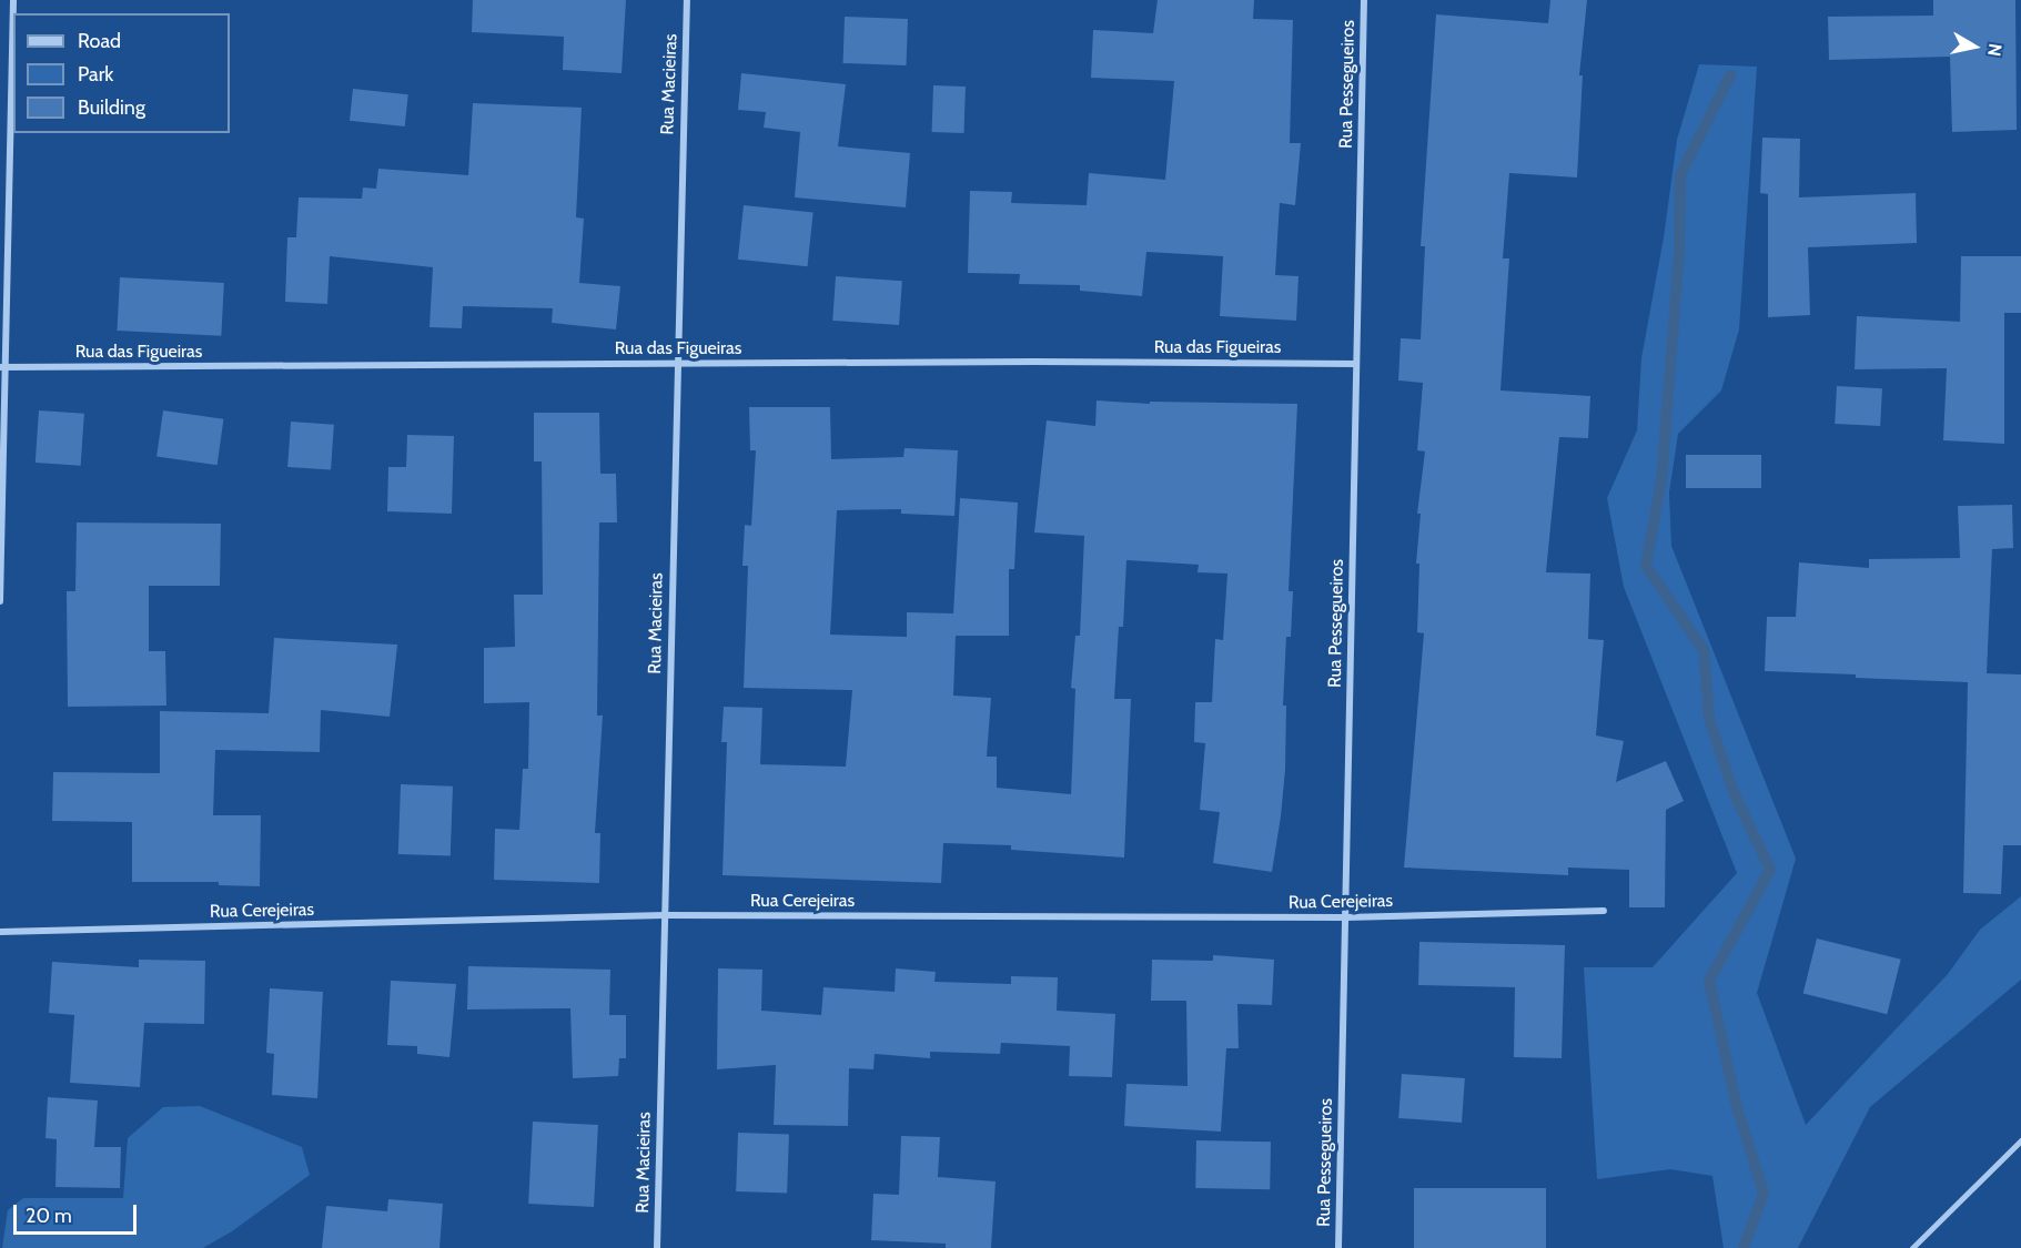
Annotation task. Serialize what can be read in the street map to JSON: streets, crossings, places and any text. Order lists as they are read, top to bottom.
{
  "streets": {
    "street": [
      "Rua Macieiras",
      "Rua Pessegueiros",
      "Rua das Figueiras",
      "Rua Cerejeiras"
    ]
  },
  "crossings": [
    ["Rua Macieiras", "Rua das Figueiras"],
    ["Rua Macieiras", "Rua Cerejeiras"],
    ["Rua Pessegueiros", "Rua das Figueiras"],
    ["Rua Pessegueiros", "Rua Cerejeiras"]
  ],
  "legend": ["Road", "Park", "Building"],
  "scale_bar": "20 m",
  "north": "right"
}
